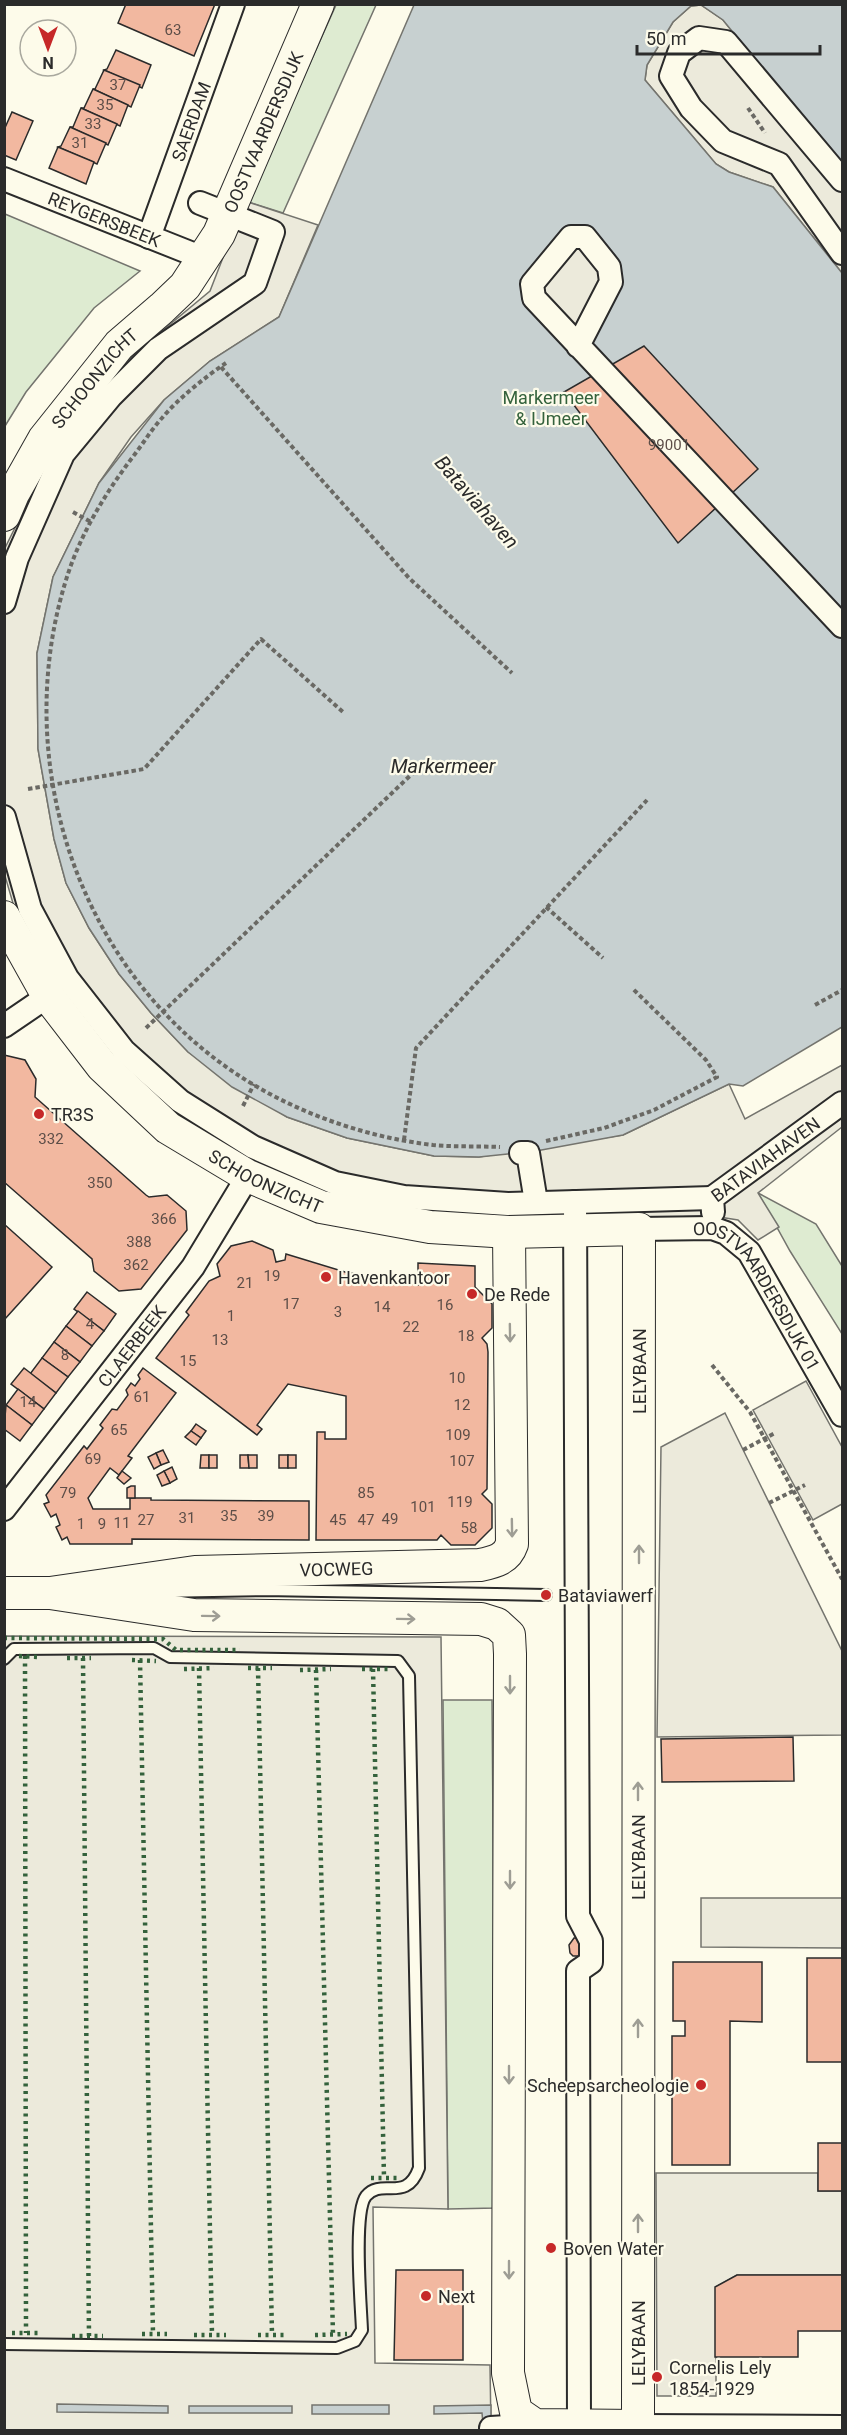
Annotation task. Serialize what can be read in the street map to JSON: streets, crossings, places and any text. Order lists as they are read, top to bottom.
{
  "streets": {
    "street": [
      "SAERDAM",
      "OOSTVAARDERSDIJK",
      "REYGERSBEEK",
      "SCHOONZICHT",
      "BATAVIAHAVEN",
      "OOSTVAARDERSDIJK 01",
      "CLAERBEEK",
      "LELYBAAN",
      "VOCWEG"
    ]
  },
  "crossings": [
    ["SAERDAM", "REYGERSBEEK"],
    ["OOSTVAARDERSDIJK", "REYGERSBEEK"],
    ["OOSTVAARDERSDIJK", "SCHOONZICHT"],
    ["REYGERSBEEK", "SCHOONZICHT"],
    ["SCHOONZICHT", "OOSTVAARDERSDIJK 01"],
    ["SCHOONZICHT", "CLAERBEEK"],
    ["SCHOONZICHT", "LELYBAAN"],
    ["SCHOONZICHT", "VOCWEG"],
    ["BATAVIAHAVEN", "OOSTVAARDERSDIJK 01"],
    ["OOSTVAARDERSDIJK 01", "LELYBAAN"]
  ],
  "water": ["Bataviahaven", "Markermeer"],
  "parks": ["Markermeer & IJmeer"],
  "places": [
    "TR3S",
    "Havenkantoor",
    "De Rede",
    "Bataviawerf",
    "Scheepsarcheologie",
    "Boven Water",
    "Next",
    "Cornelis Lely 1854-1929"
  ],
  "house_numbers": [
    "63",
    "37",
    "35",
    "33",
    "31",
    "99001",
    "332",
    "350",
    "366",
    "388",
    "362",
    "19",
    "21",
    "17",
    "16",
    "14",
    "3",
    "1",
    "4",
    "22",
    "18",
    "13",
    "8",
    "15",
    "10",
    "61",
    "14",
    "12",
    "65",
    "109",
    "69",
    "107",
    "79",
    "85",
    "119",
    "101",
    "35",
    "39",
    "31",
    "49",
    "27",
    "45",
    "47",
    "11",
    "1",
    "9",
    "58"
  ],
  "scale_bar": "50 m",
  "north": "bottom"
}
